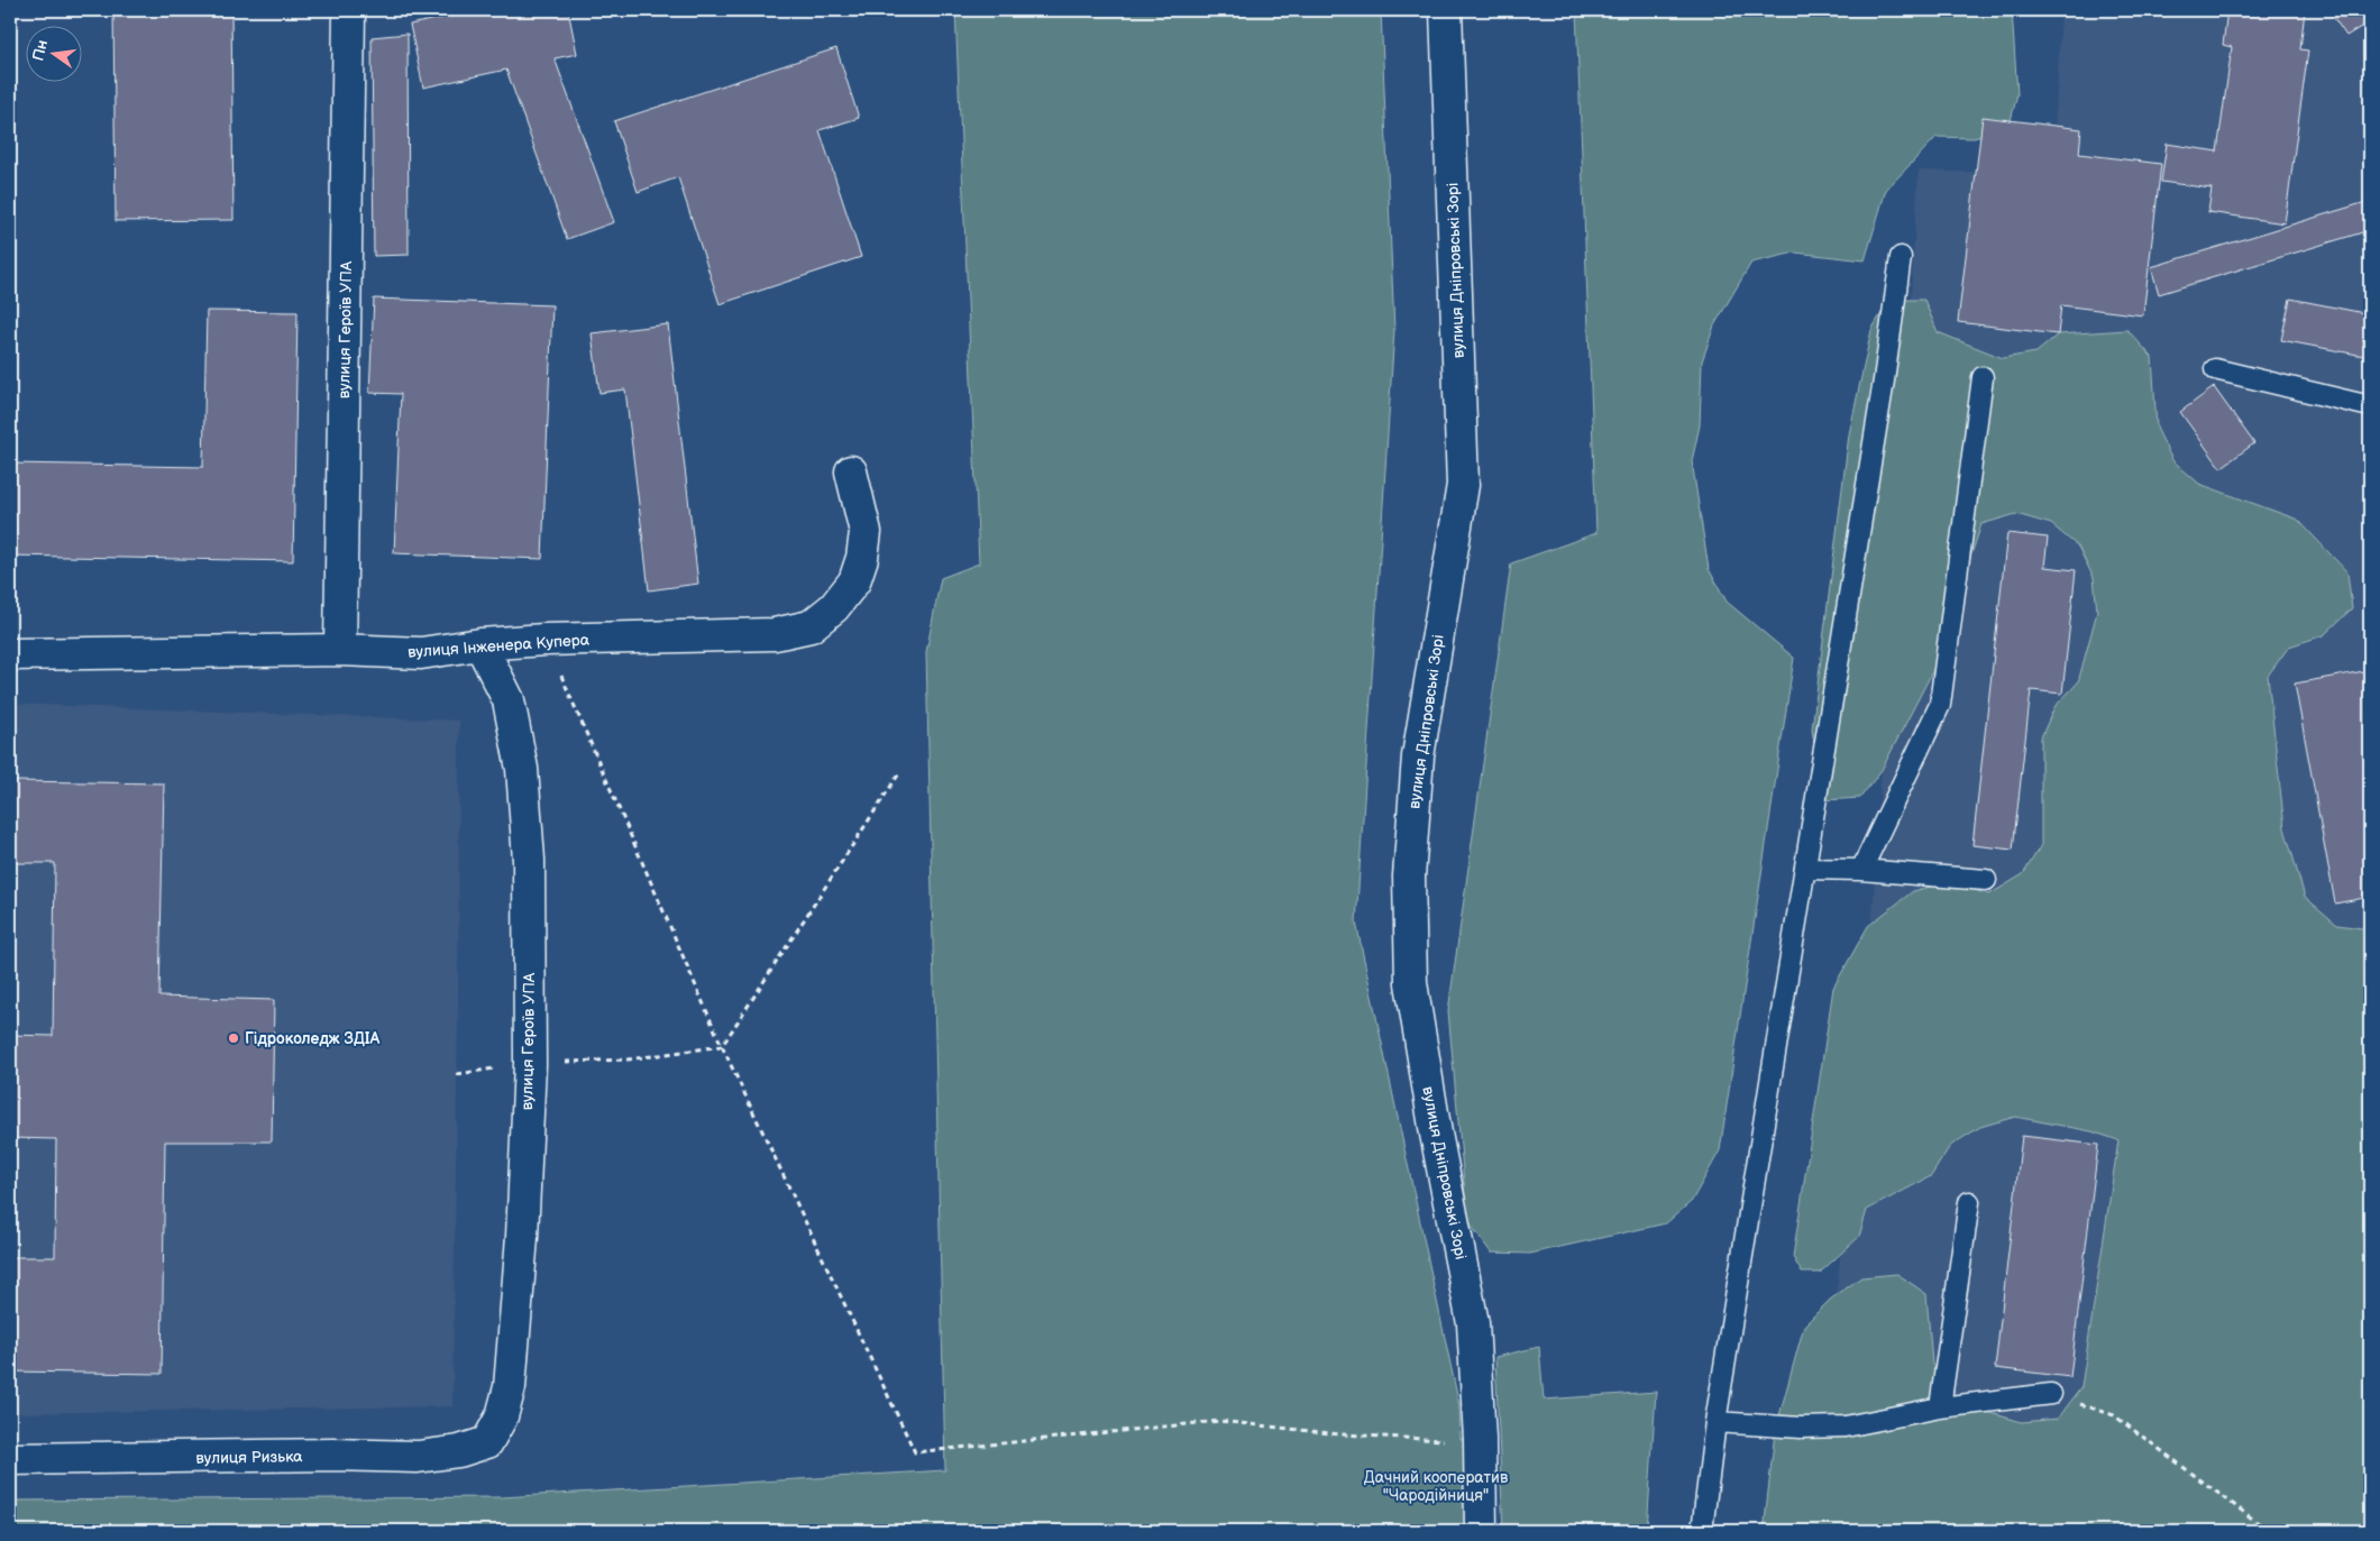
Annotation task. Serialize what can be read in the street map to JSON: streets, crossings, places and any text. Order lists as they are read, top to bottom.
{
  "streets": {
    "street": [
      "вулиця Дніпровські Зорі",
      "вулиця Героїв УПА",
      "вулиця Інженера Купера",
      "вулиця Ризька"
    ]
  },
  "crossings": [
    ["вулиця Героїв УПА", "вулиця Інженера Купера"],
    ["вулиця Героїв УПА", "вулиця Ризька"]
  ],
  "parks": ["Дачний кооператив \"Чародійниця\""],
  "places": ["Гідроколедж ЗДIА"],
  "north": "left"
}
